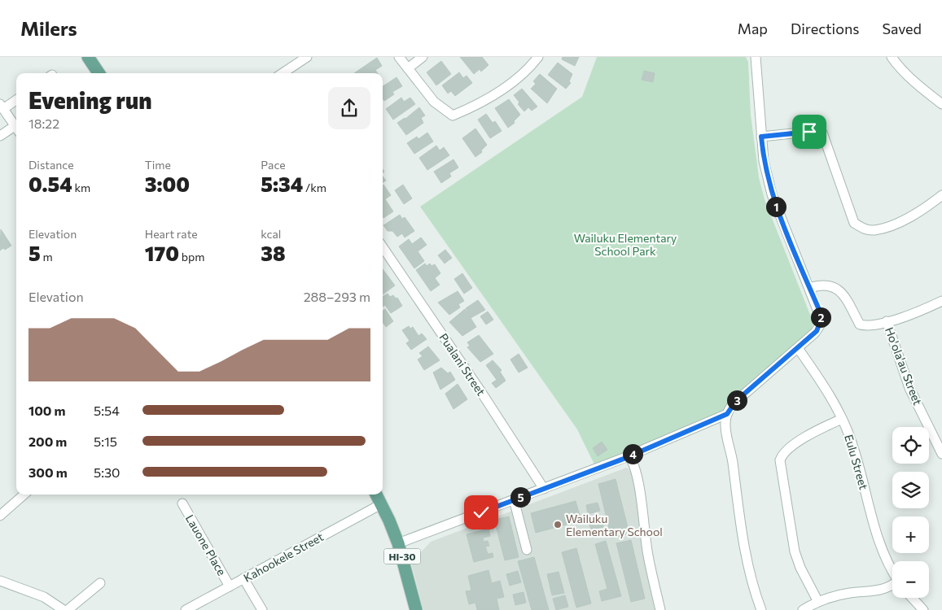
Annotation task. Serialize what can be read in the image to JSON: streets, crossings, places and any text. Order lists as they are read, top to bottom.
{
  "streets": {
    "main road": ["HI-30"],
    "street": [
      "Pualani Street",
      "Ho'ola'au Street",
      "Eulu Street",
      "Lauone Place",
      "Kahookele Street"
    ]
  },
  "crossings": [
    ["Lauone Place", "Kahookele Street"],
    ["HI-30", "Kahookele Street"]
  ],
  "parks": ["Wailuku Elementary School Park"],
  "places": ["Wailuku Elementary School"],
  "page": {
    "header": "Milers",
    "nav": ["Map", "Directions", "Saved"],
    "heading": ["Evening run", "18:22"],
    "stats": [
      ["Distance", "0.54 km"],
      ["Time", "3:00"],
      ["Pace", "5:34 /km"],
      ["Elevation", "5 m"],
      ["Heart rate", "170 bpm"],
      ["kcal", "38"]
    ],
    "pins": [
      "1",
      "2",
      "3",
      "4",
      "5"
    ],
    "chart": ["Elevation", "288–293 m"],
    "list": [
      {
        "name": "100 m",
        "note": "5:54"
      },
      {
        "name": "200 m",
        "note": "5:15"
      },
      {
        "name": "300 m",
        "note": "5:30"
      }
    ],
    "map_buttons": ["+", "−"]
  }
}
